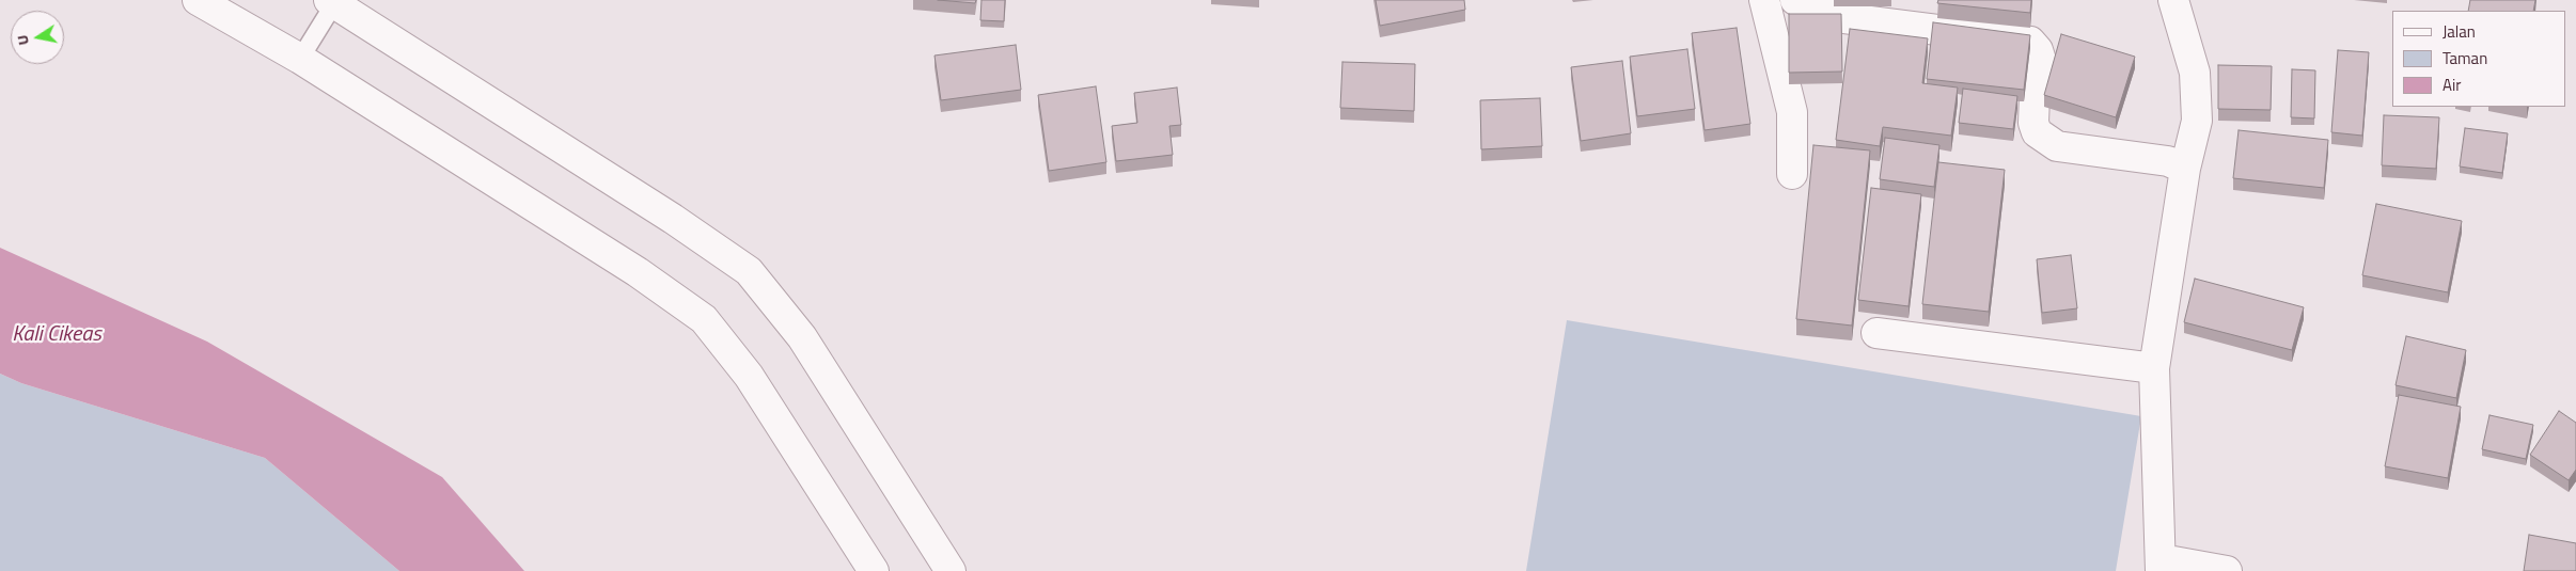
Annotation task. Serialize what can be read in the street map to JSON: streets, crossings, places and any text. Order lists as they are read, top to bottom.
{
  "water": ["Kali Cikeas"],
  "legend": ["Jalan", "Taman", "Air"],
  "north": "left"
}
